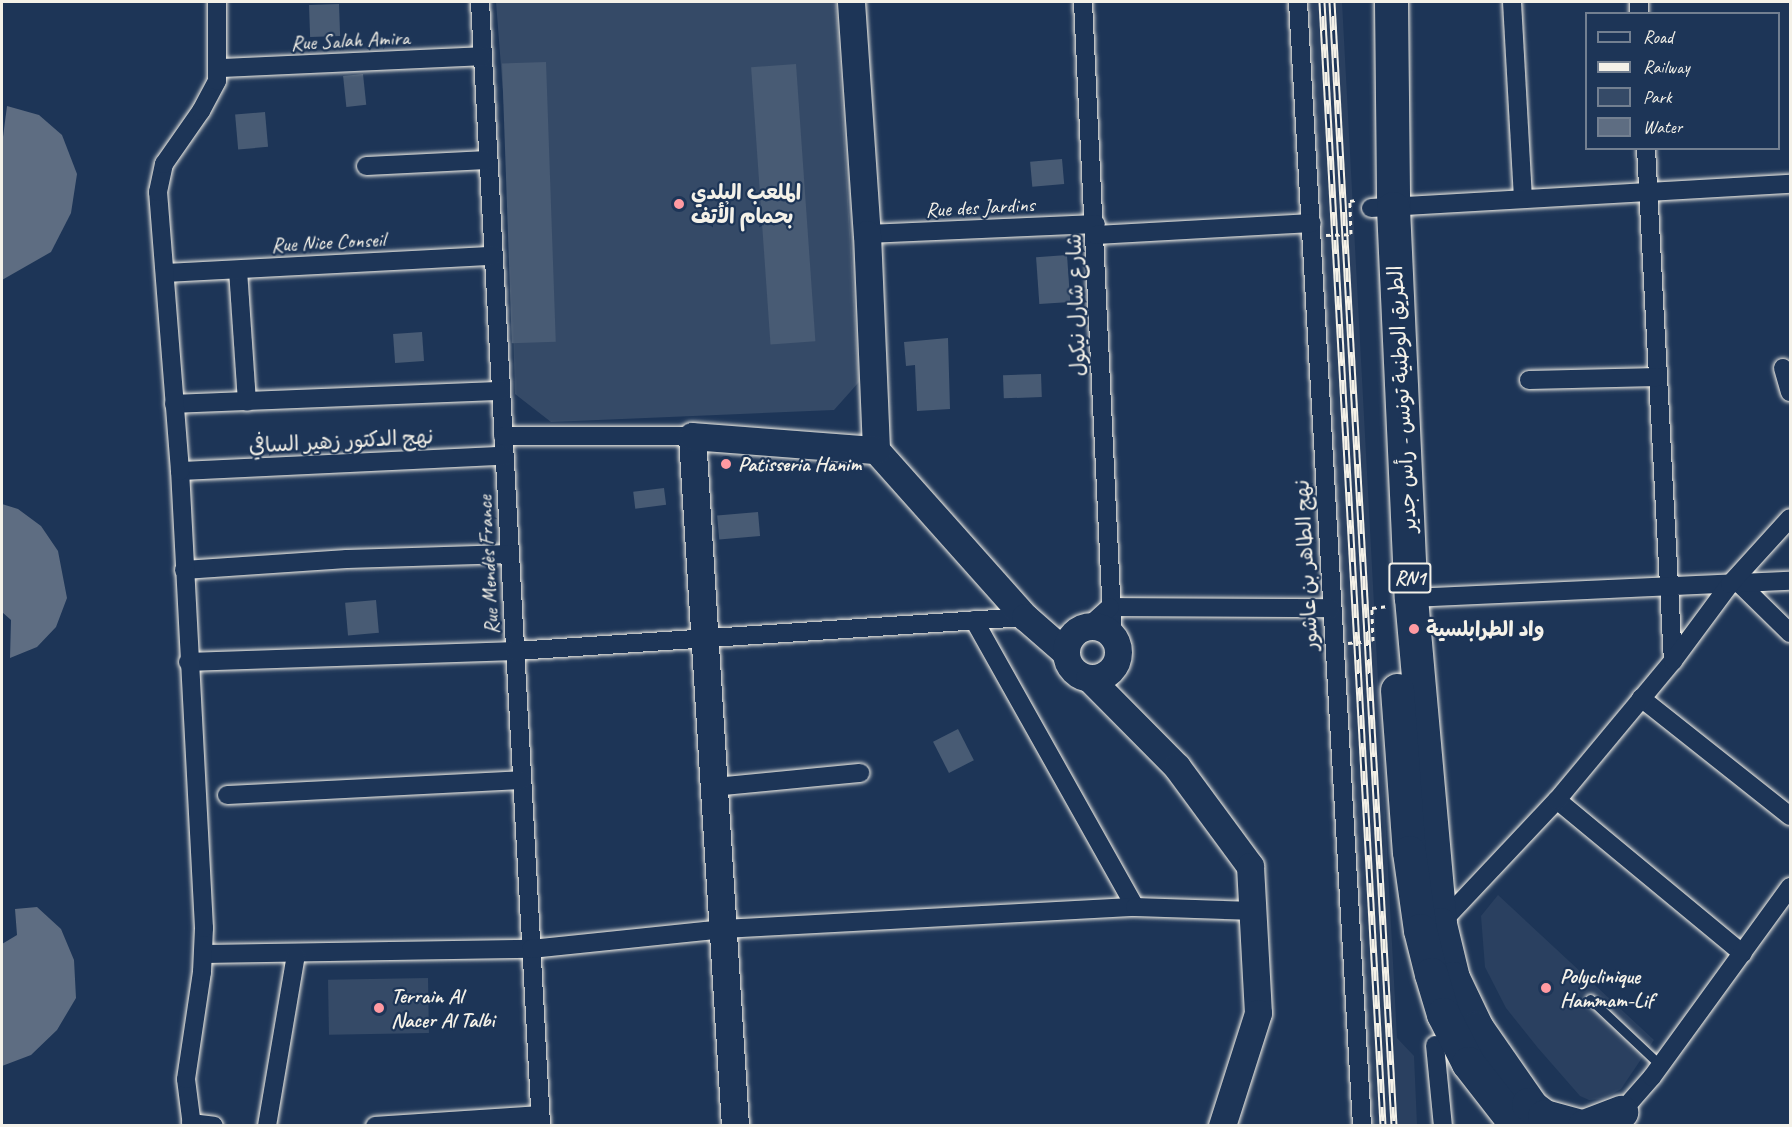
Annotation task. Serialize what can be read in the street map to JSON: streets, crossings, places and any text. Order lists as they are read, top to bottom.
{
  "streets": {
    "highway": ["الطريق الوطنية تونس - رأس جدير", "RN1"],
    "street": [
      "Rue Salah Amira",
      "Rue des Jardins",
      "Rue Nice Conseil",
      "شارع شارل نيكول",
      "نهج الدكتور زهير السافي",
      "Rue Mendès France",
      "نهج الطاهر بن عاشور"
    ]
  },
  "crossings": [
    ["Rue Salah Amira", "Rue Mendès France"],
    ["Rue des Jardins", "شارع شارل نيكول"],
    ["Rue des Jardins", "نهج الطاهر بن عاشور"],
    ["Rue Nice Conseil", "Rue Mendès France"],
    ["نهج الدكتور زهير السافي", "Rue Mendès France"]
  ],
  "places": [
    "الملعب البلدي بحمام الأتف",
    "Patisseria Hanim",
    "واد الطرابلسية",
    "Polyclinique Hammam-Lif",
    "Terrain Al Nacer Al Talbi"
  ],
  "legend": [
    "Road",
    "Railway",
    "Park",
    "Water"
  ]
}
